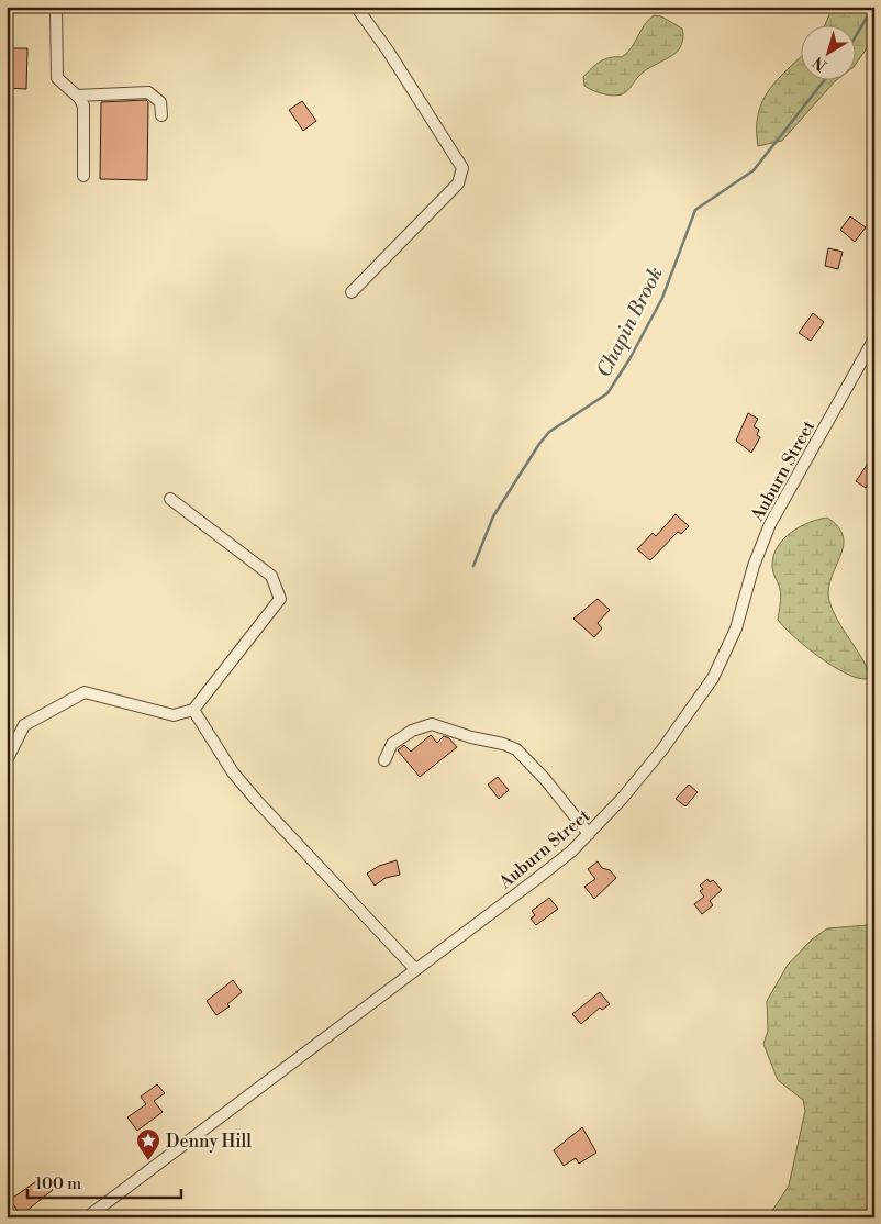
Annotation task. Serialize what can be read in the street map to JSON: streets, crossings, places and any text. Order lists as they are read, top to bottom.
{
  "streets": {
    "street": ["Auburn Street"]
  },
  "water": ["Chapin Brook"],
  "places": {
    "place": ["Denny Hill"]
  },
  "scale_bar": "100 m",
  "north": "bottom left"
}
